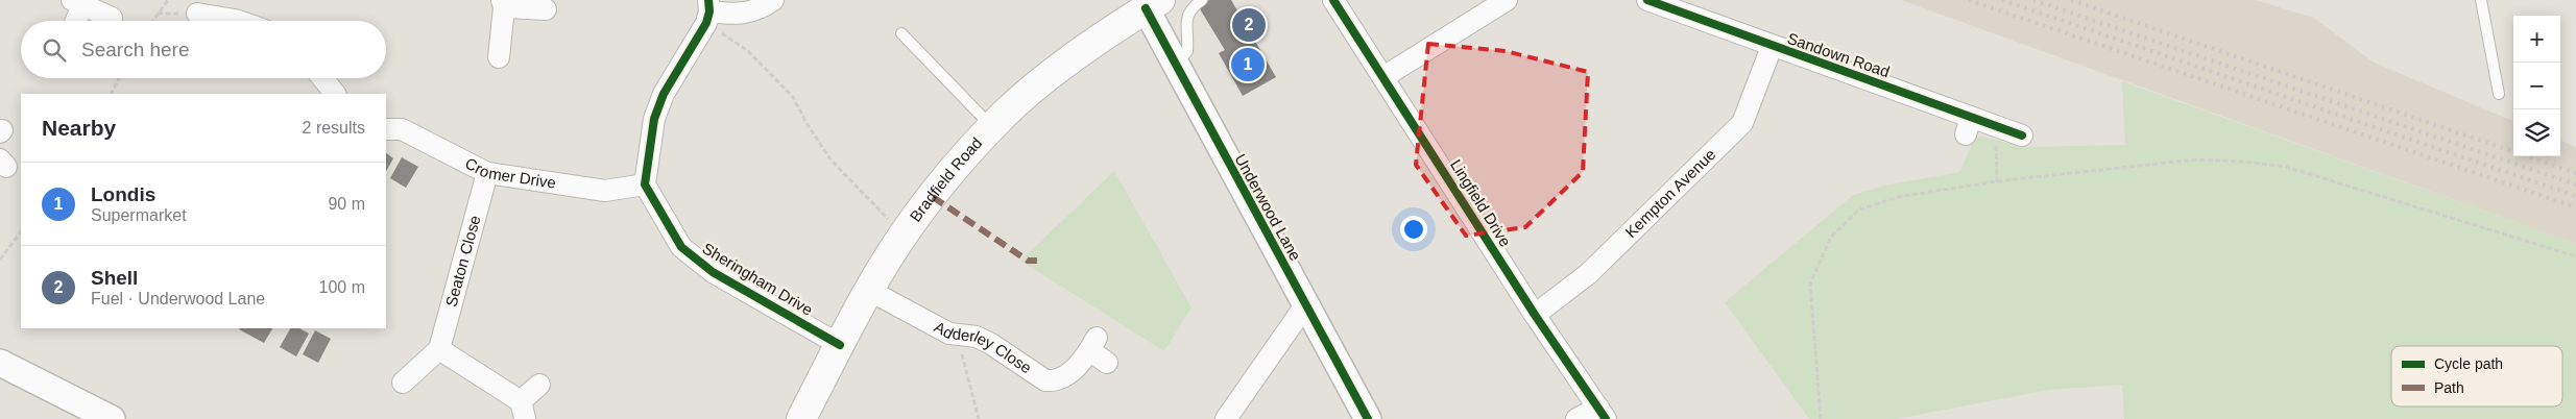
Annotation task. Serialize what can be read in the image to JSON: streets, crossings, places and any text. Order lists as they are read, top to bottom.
{
  "streets": {
    "main road": ["Bradfield Road"],
    "street": [
      "Sandown Road",
      "Cromer Drive",
      "Kempton Avenue",
      "Lingfield Drive",
      "Underwood Lane",
      "Seaton Close",
      "Sheringham Drive",
      "Adderley Close"
    ]
  },
  "crossings": [
    ["Sandown Road", "Kempton Avenue"],
    ["Cromer Drive", "Seaton Close"],
    ["Cromer Drive", "Sheringham Drive"],
    ["Bradfield Road", "Underwood Lane"],
    ["Bradfield Road", "Sheringham Drive"],
    ["Bradfield Road", "Adderley Close"],
    ["Kempton Avenue", "Lingfield Drive"]
  ],
  "legend": ["Cycle path", "Path"],
  "page": {
    "pins": ["2", "1"],
    "map_buttons": ["+", "−"],
    "search": "Search here",
    "heading": ["Nearby", "2 results"],
    "list": [
      {
        "mark": "1",
        "name": "Londis",
        "note": "Supermarket",
        "value": "90 m"
      },
      {
        "mark": "2",
        "name": "Shell",
        "note": "Fuel · Underwood Lane",
        "value": "100 m"
      }
    ]
  }
}
